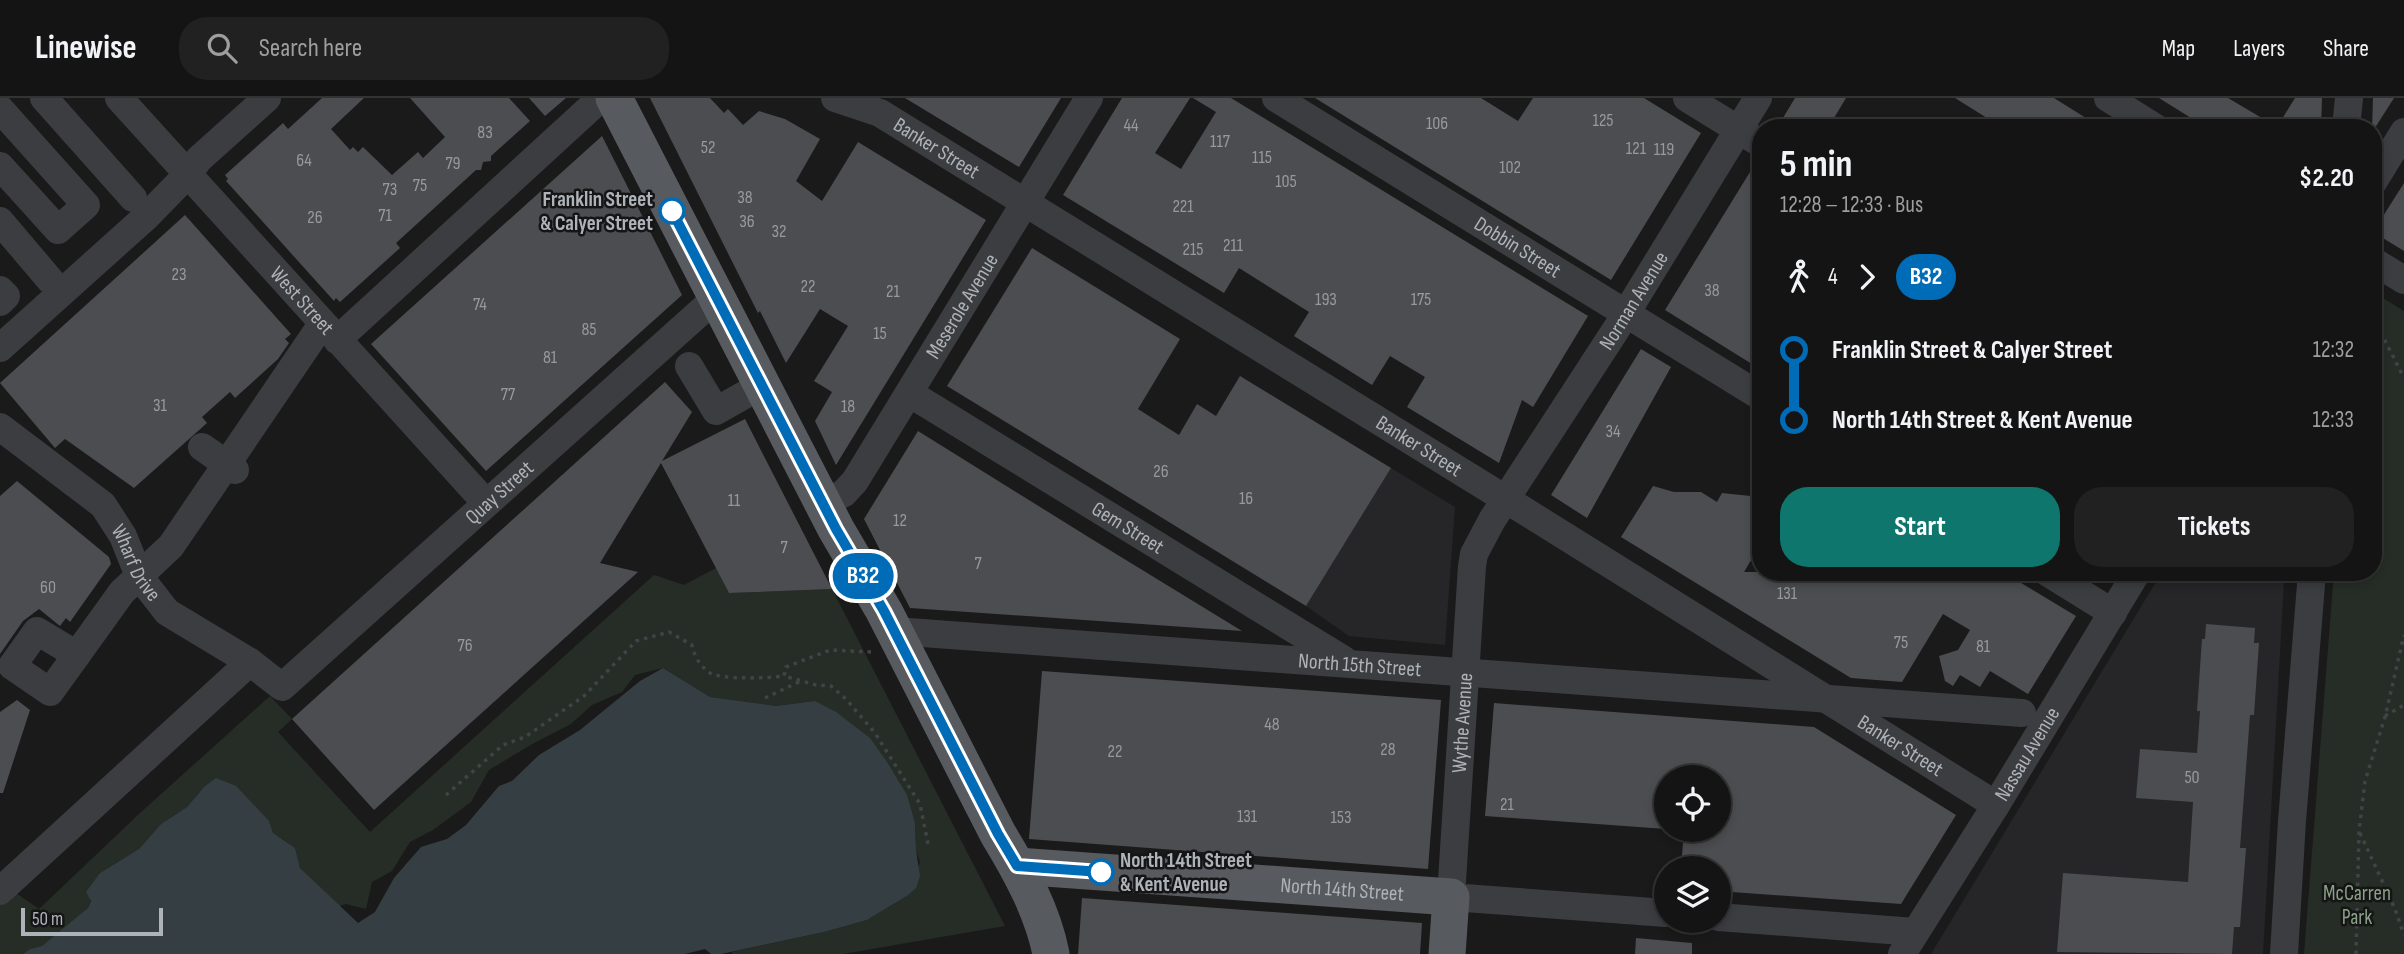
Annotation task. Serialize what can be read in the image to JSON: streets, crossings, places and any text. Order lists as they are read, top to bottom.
{
  "streets": {
    "main road": ["Wythe Avenue", "North 14th Street"],
    "street": [
      "Banker Street",
      "Dobbin Street",
      "Norman Avenue",
      "West Street",
      "Meserole Avenue",
      "Quay Street",
      "Gem Street",
      "Wharf Drive",
      "North 15th Street",
      "Nassau Avenue"
    ]
  },
  "crossings": [
    ["Banker Street", "Norman Avenue"],
    ["Banker Street", "Meserole Avenue"],
    ["Banker Street", "North 15th Street"],
    ["Banker Street", "Wythe Avenue"],
    ["Banker Street", "Nassau Avenue"],
    ["Dobbin Street", "Norman Avenue"],
    ["Norman Avenue", "Wythe Avenue"],
    ["West Street", "Quay Street"],
    ["Meserole Avenue", "Gem Street"],
    ["Quay Street", "Wharf Drive"],
    ["Gem Street", "North 15th Street"],
    ["North 15th Street", "Wythe Avenue"],
    ["Wythe Avenue", "North 14th Street"]
  ],
  "parks": ["McCarren Park"],
  "places": ["Franklin Street & Calyer Street", "North 14th Street & Kent Avenue"],
  "lines": ["bus line B32"],
  "house_numbers": [
    "125",
    "106",
    "44",
    "83",
    "117",
    "52",
    "121",
    "119",
    "115",
    "64",
    "79",
    "102",
    "105",
    "75",
    "73",
    "38",
    "221",
    "71",
    "26",
    "36",
    "32",
    "211",
    "215",
    "23",
    "22",
    "38",
    "21",
    "193",
    "175",
    "74",
    "85",
    "15",
    "81",
    "77",
    "31",
    "18",
    "34",
    "26",
    "16",
    "11",
    "12",
    "7",
    "7",
    "60",
    "131",
    "75",
    "76",
    "81",
    "48",
    "28",
    "22",
    "50",
    "21",
    "131",
    "153"
  ],
  "scale_bar": "50 m",
  "page": {
    "header": "Linewise",
    "search": "Search here",
    "nav": ["Map", "Layers", "Share"],
    "on_map": "B32",
    "heading": ["5 min", "12:28 – 12:33 · Bus", "$2.20"],
    "legs": ["4", "B32"],
    "list": [
      {
        "name": "Franklin Street & Calyer Street",
        "value": "12:32"
      },
      {
        "name": "North 14th Street & Kent Avenue",
        "value": "12:33"
      }
    ],
    "buttons": ["Start", "Tickets"],
    "scale": "50 m"
  }
}
